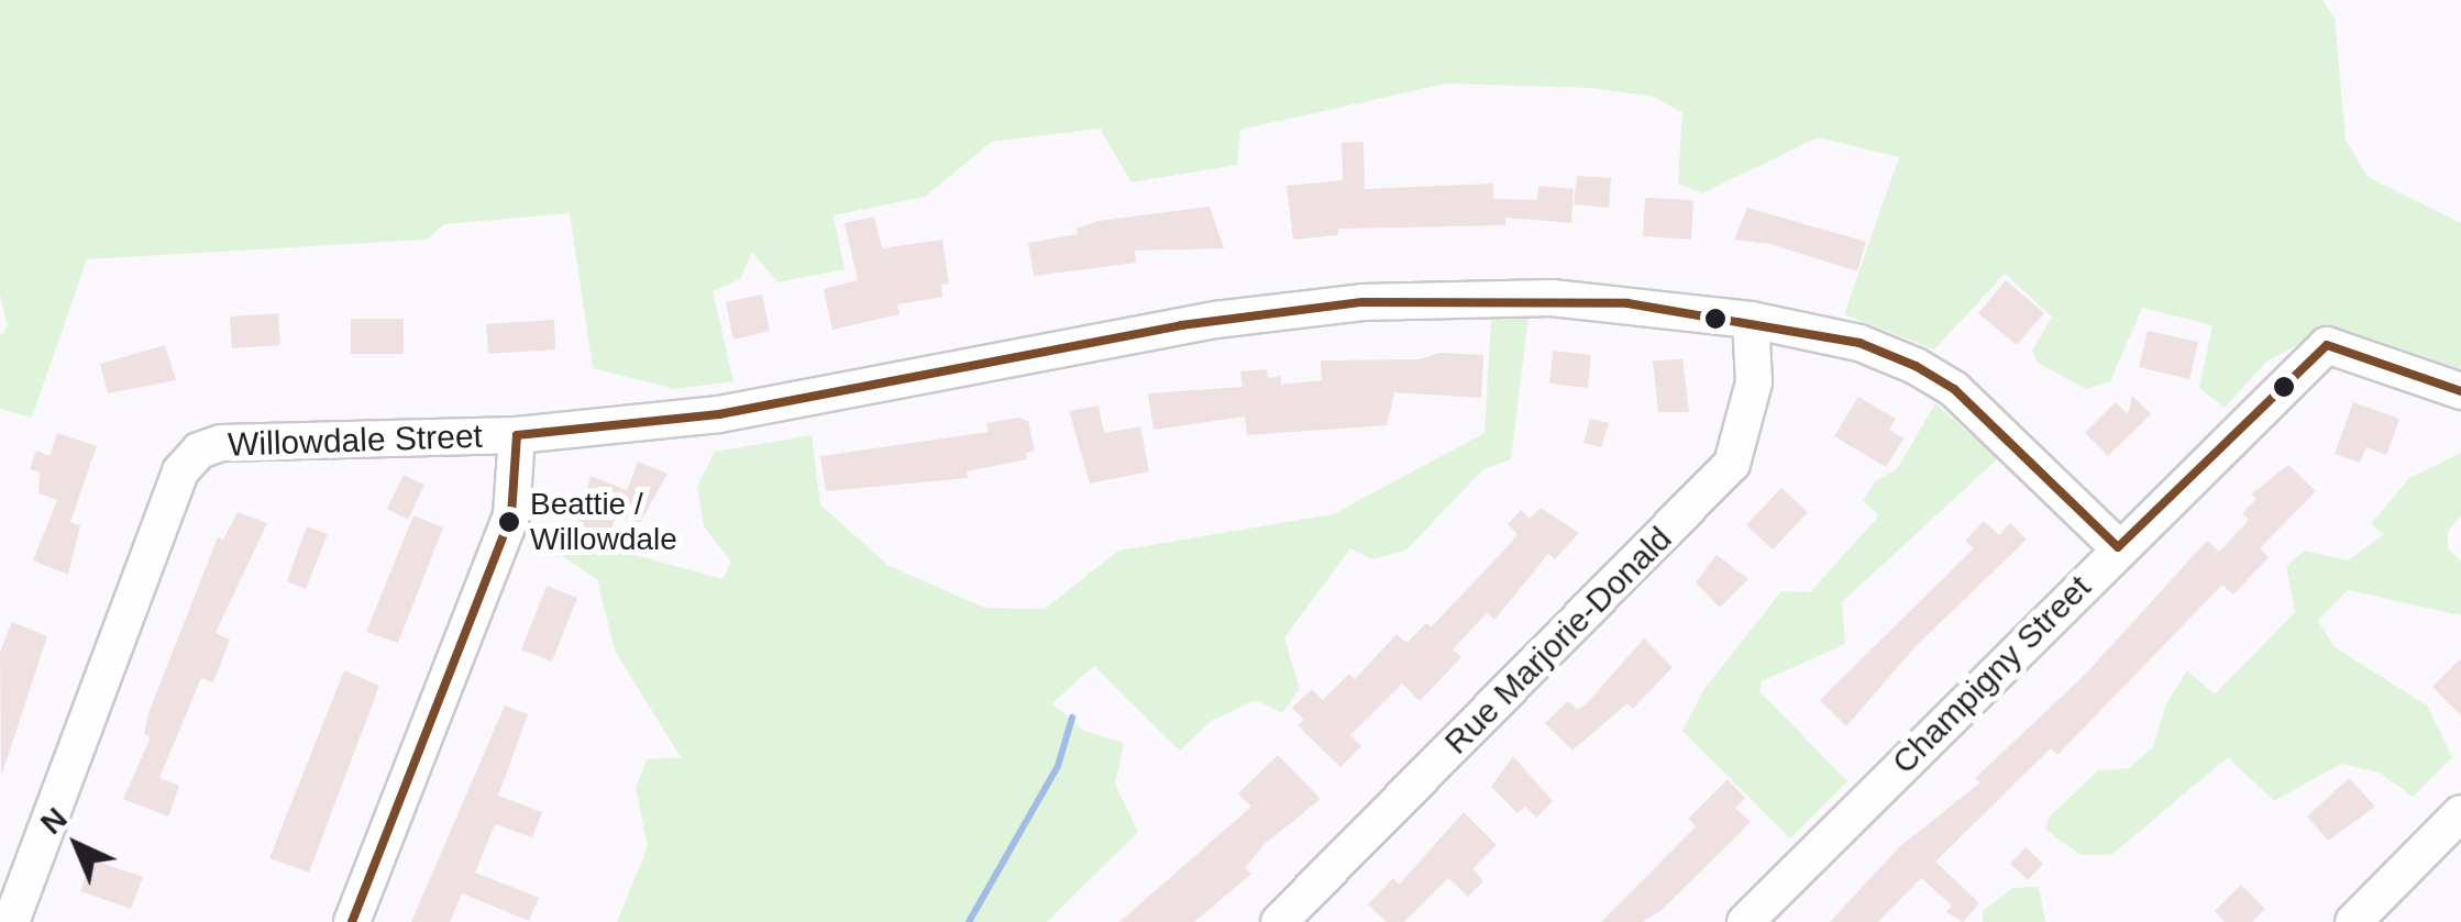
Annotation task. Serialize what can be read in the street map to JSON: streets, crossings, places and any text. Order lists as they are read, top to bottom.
{
  "streets": {
    "street": ["Willowdale Street", "Rue Marjorie-Donald", "Champigny Street"]
  },
  "crossings": [
    ["Willowdale Street", "Rue Marjorie-Donald"],
    ["Willowdale Street", "Champigny Street"]
  ],
  "places": ["Beattie / Willowdale"],
  "north": "top left"
}
